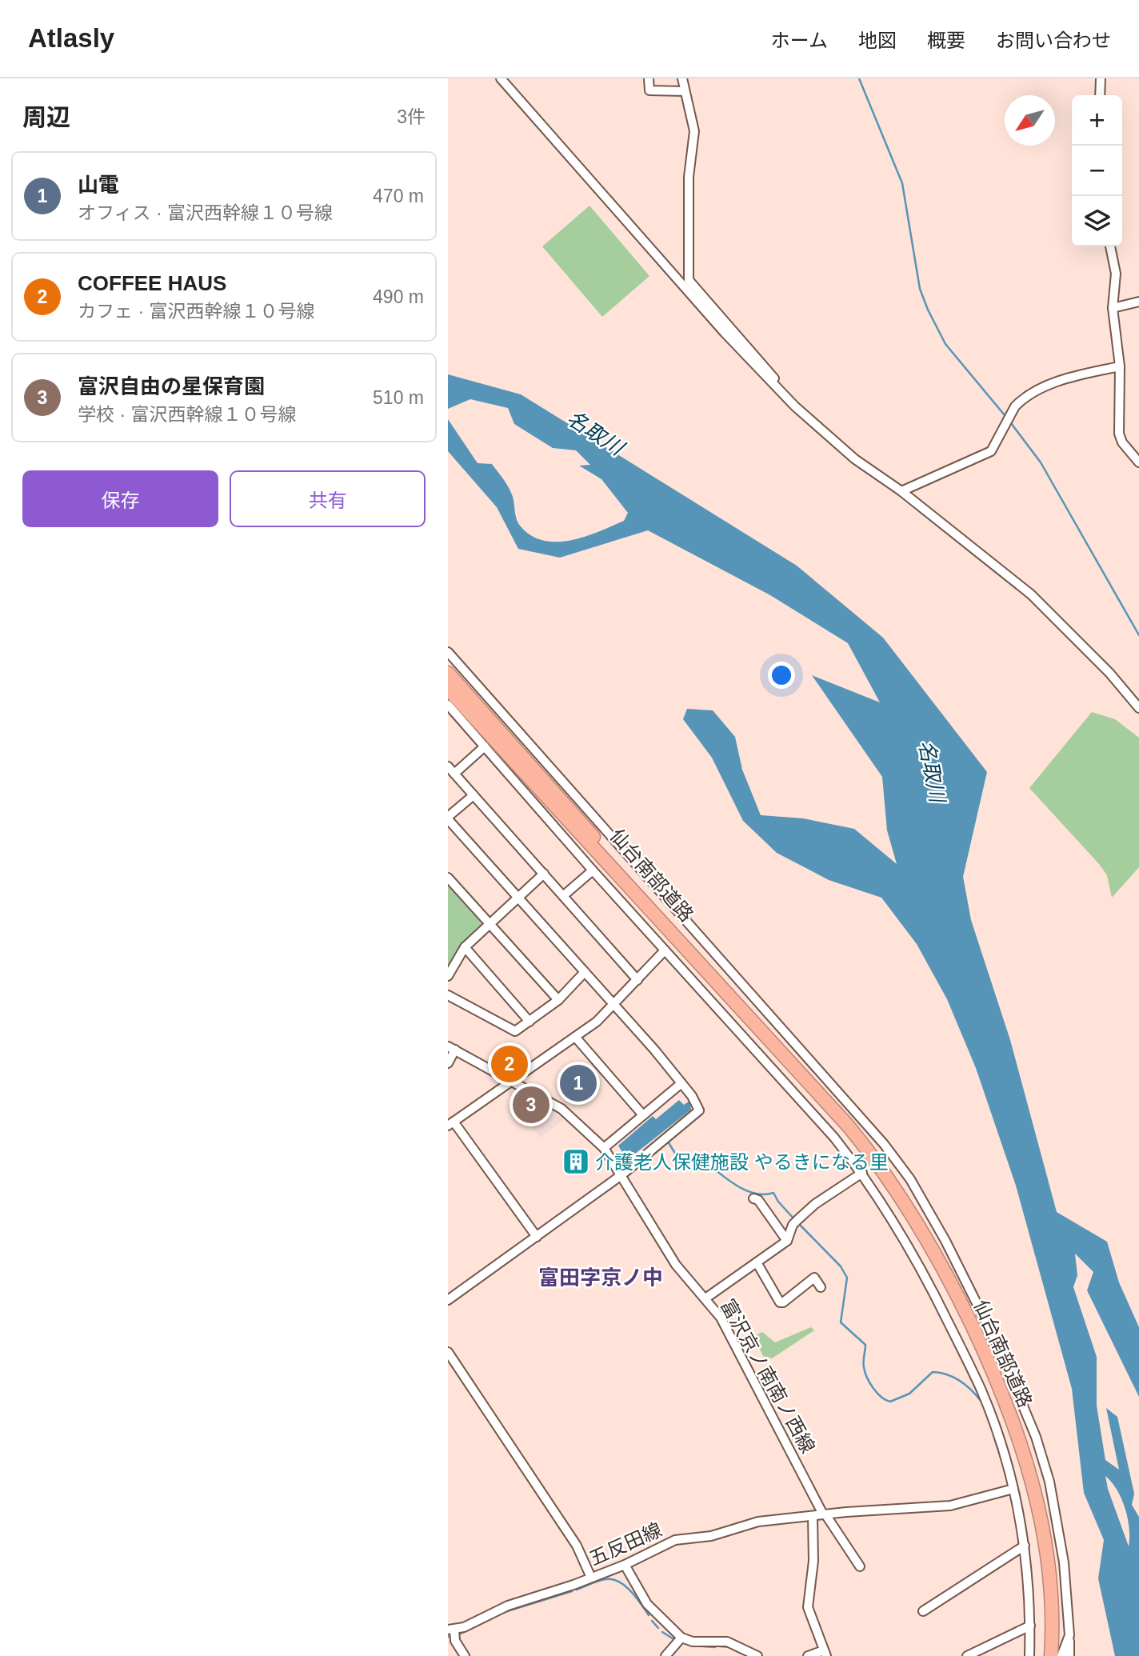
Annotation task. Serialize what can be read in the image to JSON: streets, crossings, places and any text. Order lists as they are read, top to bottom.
{
  "streets": {
    "highway": ["仙台南部道路"],
    "street": ["富沢京ノ南南ノ西線", "五反田線"]
  },
  "crossings": [
    ["富沢京ノ南南ノ西線", "五反田線"]
  ],
  "districts": ["富田字京ノ中"],
  "water": ["名取川"],
  "places": {
    "building": ["介護老人保健施設 やるきになる里"]
  },
  "north": "bottom left",
  "page": {
    "header": "Atlasly",
    "nav": [
      "ホーム",
      "地図",
      "概要",
      "お問い合わせ"
    ],
    "heading": ["周辺", "3件"],
    "map_buttons": ["+", "−"],
    "list": [
      {
        "mark": "1",
        "name": "山電",
        "note": "オフィス · 富沢西幹線１０号線",
        "value": "470 m"
      },
      {
        "mark": "2",
        "name": "COFFEE HAUS",
        "note": "カフェ · 富沢西幹線１０号線",
        "value": "490 m"
      },
      {
        "mark": "3",
        "name": "富沢自由の星保育園",
        "note": "学校 · 富沢西幹線１０号線",
        "value": "510 m"
      }
    ],
    "buttons": ["保存", "共有"],
    "pins": ["2", "1", "3"]
  }
}
